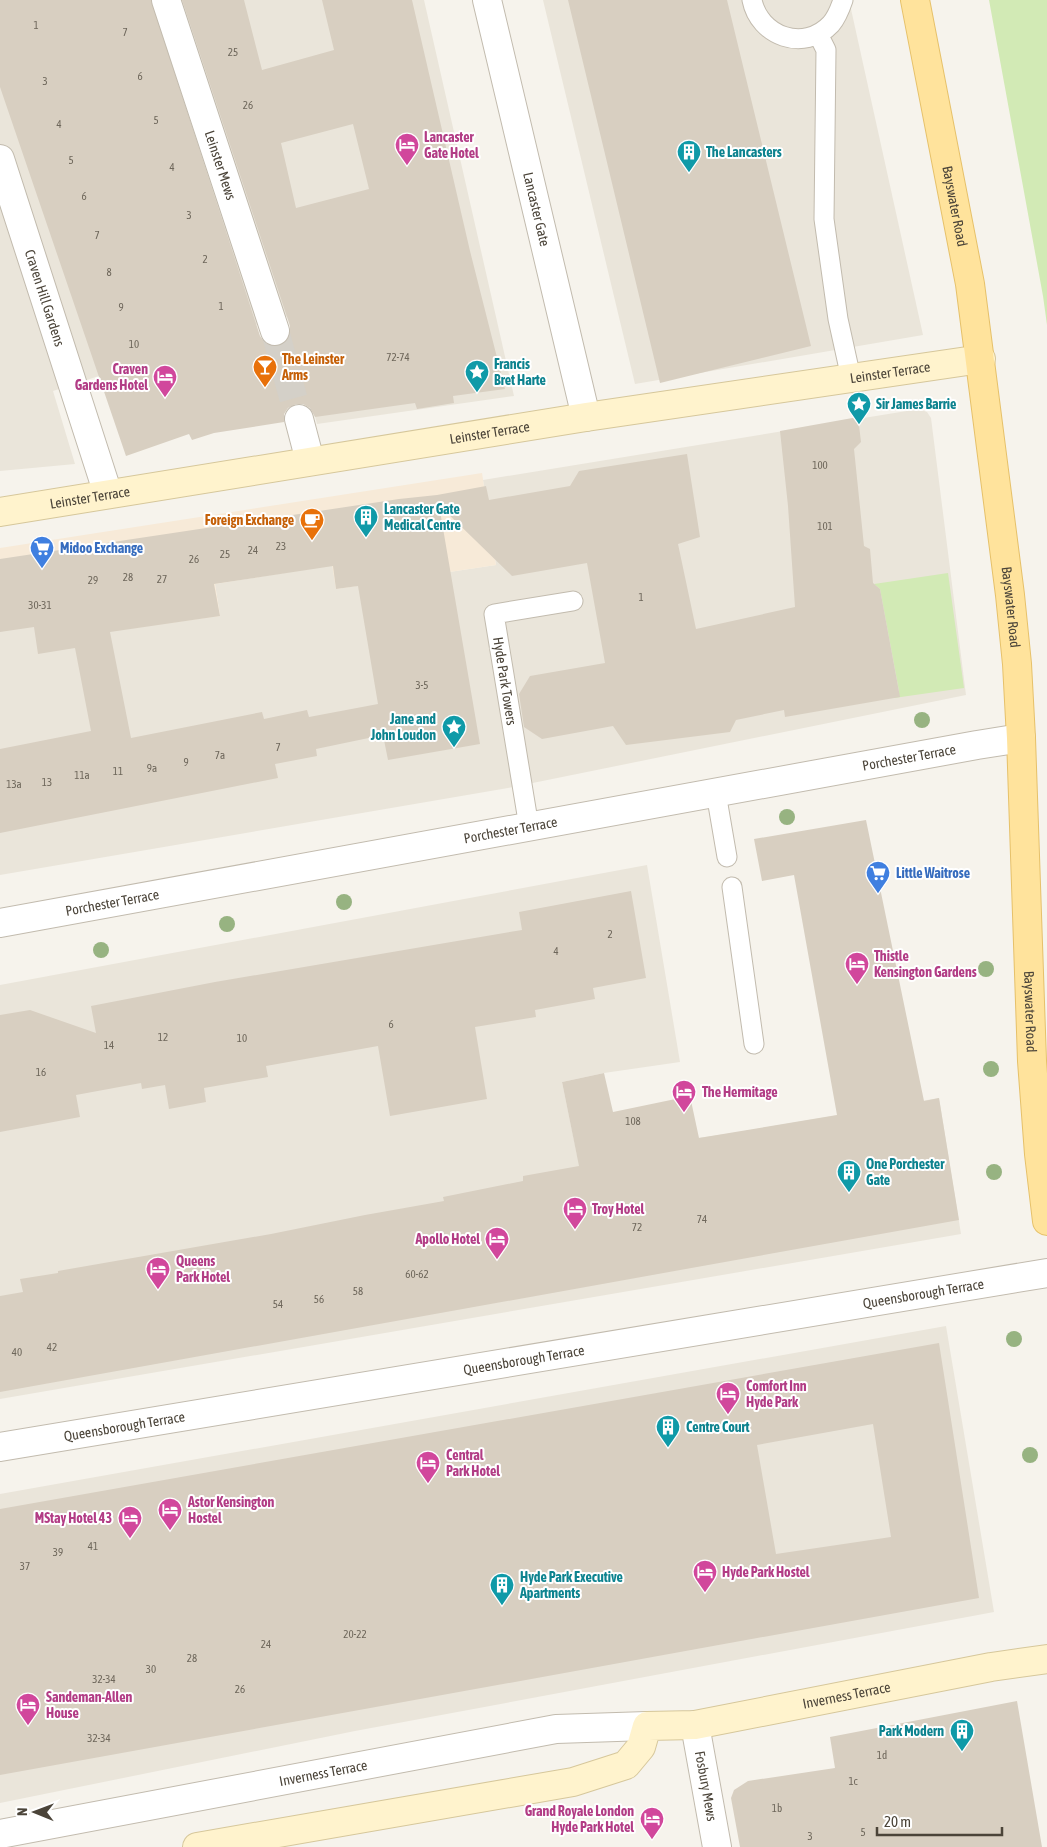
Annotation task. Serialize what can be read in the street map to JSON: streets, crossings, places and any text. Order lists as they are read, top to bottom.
{
  "streets": {
    "main road": ["Bayswater Road", "Leinster Terrace", "Inverness Terrace"],
    "street": [
      "Leinster Mews",
      "Lancaster Gate",
      "Craven Hill Gardens",
      "Porchester Terrace",
      "Queensborough Terrace",
      "Fosbury Mews"
    ],
    "lane": ["Hyde Park Towers"]
  },
  "crossings": [
    ["Bayswater Road", "Leinster Terrace"],
    ["Bayswater Road", "Porchester Terrace"],
    ["Lancaster Gate", "Leinster Terrace"],
    ["Craven Hill Gardens", "Leinster Terrace"],
    ["Hyde Park Towers", "Porchester Terrace"],
    ["Inverness Terrace", "Fosbury Mews"]
  ],
  "places": {
    "hotel": [
      "Lancaster Gate Hotel",
      "Craven Gardens Hotel",
      "Thistle Kensington Gardens",
      "The Hermitage",
      "Troy Hotel",
      "Apollo Hotel",
      "Queens Park Hotel",
      "Comfort Inn Hyde Park",
      "Central Park Hotel",
      "Astor Kensington Hostel",
      "MStay Hotel 43",
      "Hyde Park Hostel",
      "Sandeman-Allen House",
      "Grand Royale London Hyde Park Hotel"
    ],
    "building": [
      "The Lancasters",
      "Lancaster Gate Medical Centre",
      "One Porchester Gate",
      "Centre Court",
      "Hyde Park Executive Apartments",
      "Park Modern"
    ],
    "bar": ["The Leinster Arms"],
    "place": ["Francis Bret Harte", "Sir James Barrie", "Jane and John Loudon"],
    "cafe": ["Foreign Exchange"],
    "supermarket": ["Midoo Exchange", "Little Waitrose"]
  },
  "house_numbers": [
    "1",
    "7",
    "25",
    "6",
    "3",
    "26",
    "5",
    "4",
    "5",
    "4",
    "6",
    "3",
    "7",
    "2",
    "8",
    "1",
    "9",
    "10",
    "72-74",
    "100",
    "101",
    "23",
    "24",
    "25",
    "26",
    "28",
    "27",
    "29",
    "1",
    "30-31",
    "3-5",
    "7",
    "7a",
    "9",
    "9a",
    "11",
    "11a",
    "13",
    "13a",
    "2",
    "4",
    "6",
    "12",
    "10",
    "14",
    "16",
    "108",
    "74",
    "72",
    "60-62",
    "58",
    "56",
    "54",
    "42",
    "40",
    "41",
    "39",
    "37",
    "20-22",
    "24",
    "28",
    "30",
    "32-34",
    "26",
    "32-34",
    "1d",
    "1c",
    "1b",
    "5",
    "3"
  ],
  "scale_bar": "20 m",
  "north": "left"
}
